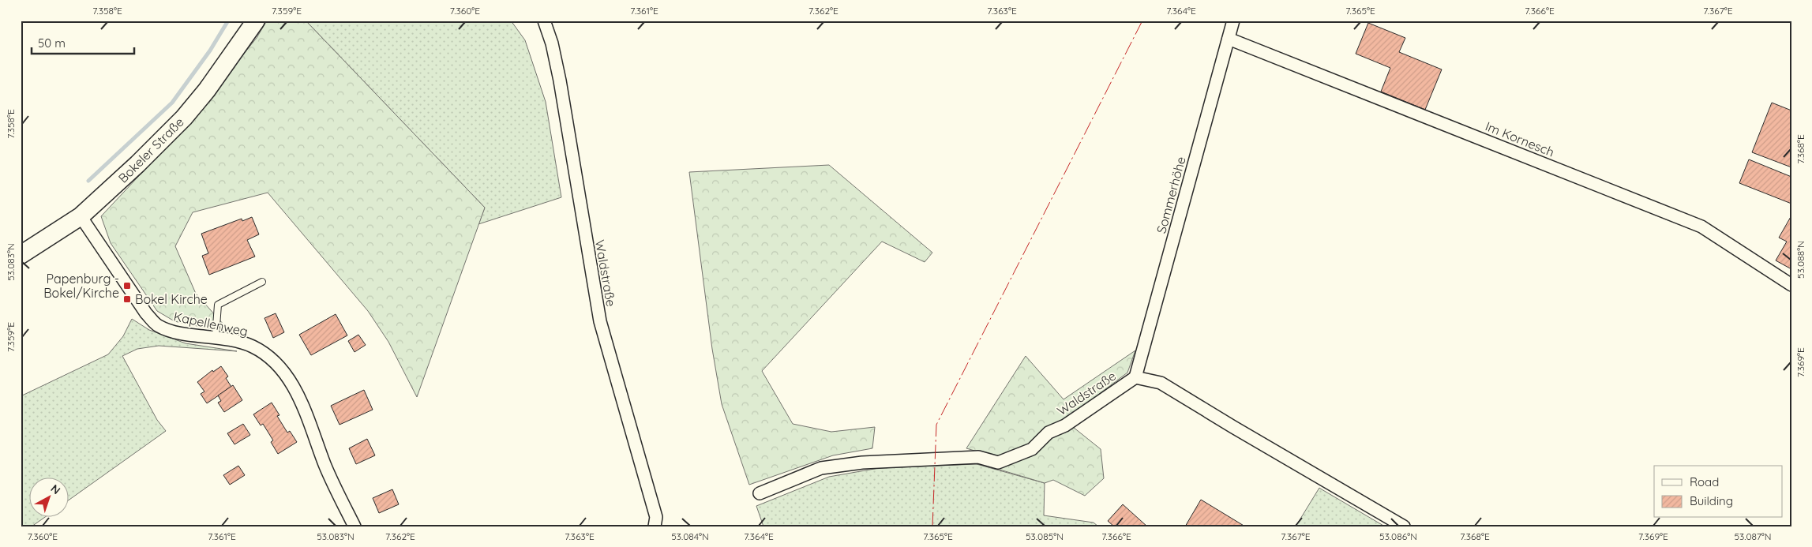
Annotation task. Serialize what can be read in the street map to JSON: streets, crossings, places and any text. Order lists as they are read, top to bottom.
{
  "streets": {
    "street": [
      "Im Kornesch",
      "Bokeler Straße",
      "Sommerhöhe",
      "Waldstraße",
      "Kapellenweg"
    ]
  },
  "crossings": [
    ["Im Kornesch", "Sommerhöhe"],
    ["Bokeler Straße", "Kapellenweg"],
    ["Sommerhöhe", "Waldstraße"]
  ],
  "places": {
    "transit": ["Papenburg - Bokel/Kirche", "Bokel Kirche"]
  },
  "legend": ["Road", "Building"],
  "scale_bar": "50 m",
  "north": "top right",
  "coordinates": [
    "7.358°E",
    "7.359°E",
    "7.360°E",
    "7.361°E",
    "7.362°E",
    "7.363°E",
    "7.364°E",
    "7.365°E",
    "7.366°E",
    "7.367°E",
    "7.368°E",
    "53.088°N",
    "53.083°N",
    "7.369°E",
    "53.084°N",
    "53.085°N",
    "53.086°N",
    "53.087°N"
  ]
}
